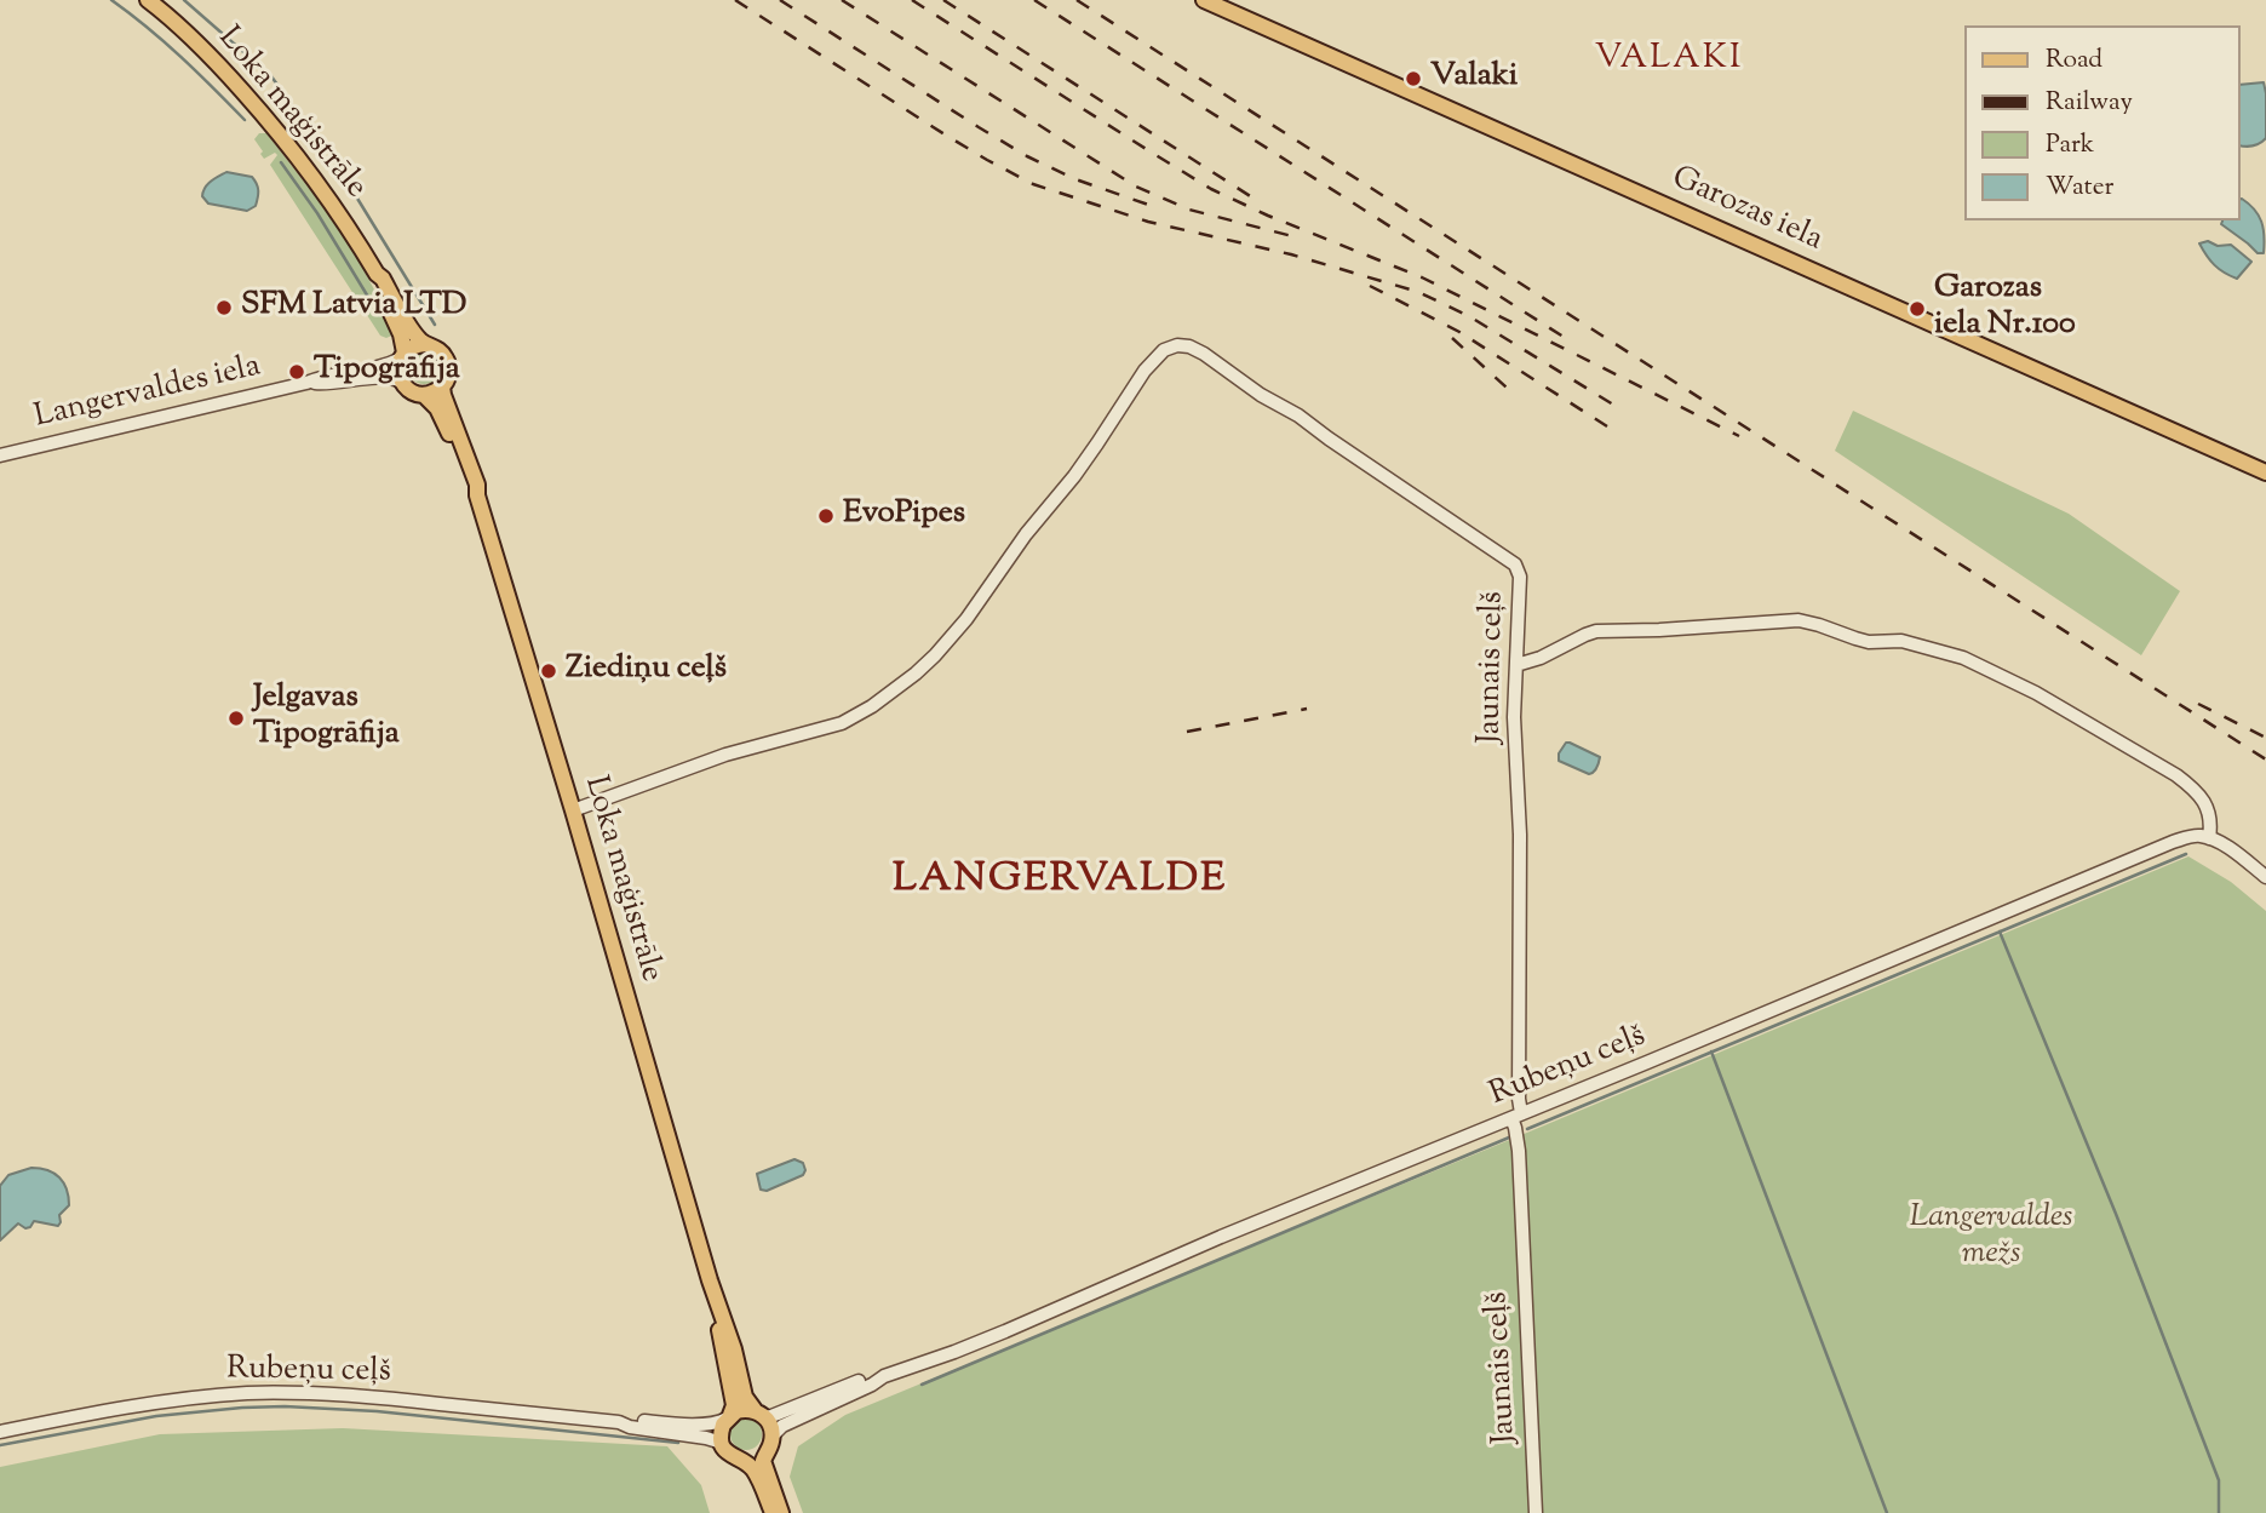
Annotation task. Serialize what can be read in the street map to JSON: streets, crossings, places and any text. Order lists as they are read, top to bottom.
{
  "streets": {
    "main road": ["Loka maģistrāle", "Garozas iela"],
    "street": ["Langervaldes iela", "Jaunais ceļš", "Rubeņu ceļš"]
  },
  "crossings": [
    ["Loka maģistrāle", "Langervaldes iela"],
    ["Loka maģistrāle", "Jaunais ceļš"],
    ["Loka maģistrāle", "Rubeņu ceļš"],
    ["Jaunais ceļš", "Rubeņu ceļš"]
  ],
  "districts": ["VALAKI", "LANGERVALDE"],
  "parks": ["Langervaldes mežs"],
  "places": [
    "Valaki",
    "SFM Latvia LTD",
    "Garozas iela Nr.100",
    "Tipogrāfija",
    "EvoPipes",
    "Ziediņu ceļš",
    "Jelgavas Tipogrāfija"
  ],
  "legend": [
    "Road",
    "Railway",
    "Park",
    "Water"
  ]
}
